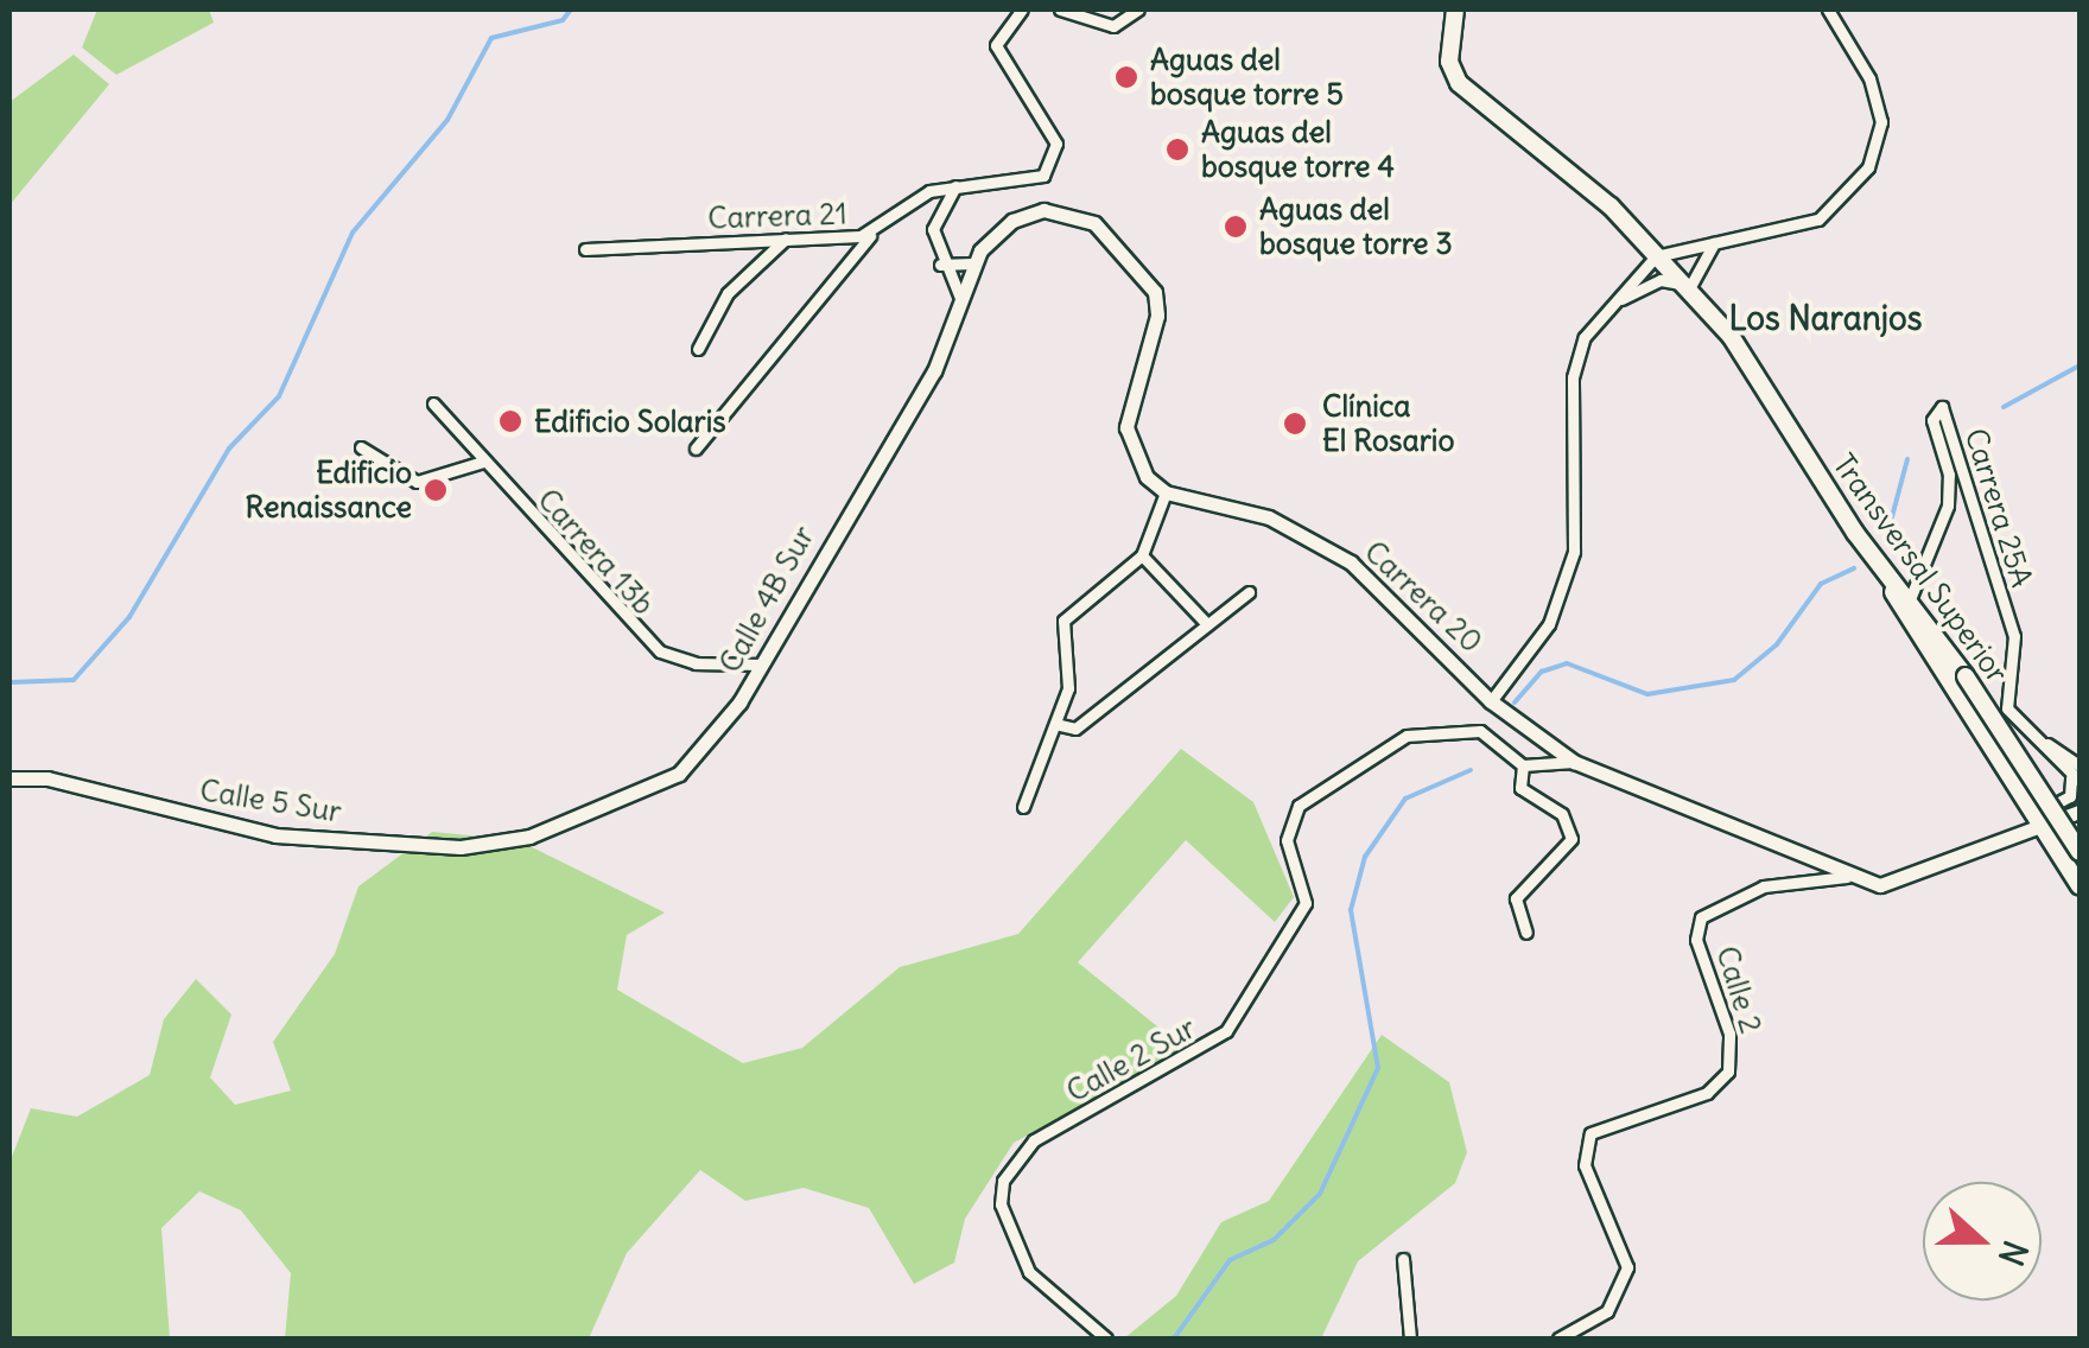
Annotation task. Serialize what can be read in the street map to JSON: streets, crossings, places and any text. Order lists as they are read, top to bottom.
{
  "streets": {
    "main road": ["Transversal Superior"],
    "street": [
      "Carrera 21",
      "Carrera 25A",
      "Carrera 13b",
      "Carrera 20",
      "Calle 4B Sur",
      "Calle 5 Sur",
      "Calle 2",
      "Calle 2 Sur"
    ]
  },
  "crossings": [
    ["Carrera 25A", "Transversal Superior"],
    ["Carrera 13b", "Calle 4B Sur"],
    ["Carrera 20", "Calle 2"],
    ["Calle 4B Sur", "Calle 5 Sur"]
  ],
  "districts": ["Los Naranjos"],
  "places": [
    "Aguas del bosque torre 5",
    "Aguas del bosque torre 4",
    "Aguas del bosque torre 3",
    "Edificio Solaris",
    "Clínica El Rosario",
    "Edificio Renaissance"
  ],
  "north": "right"
}
